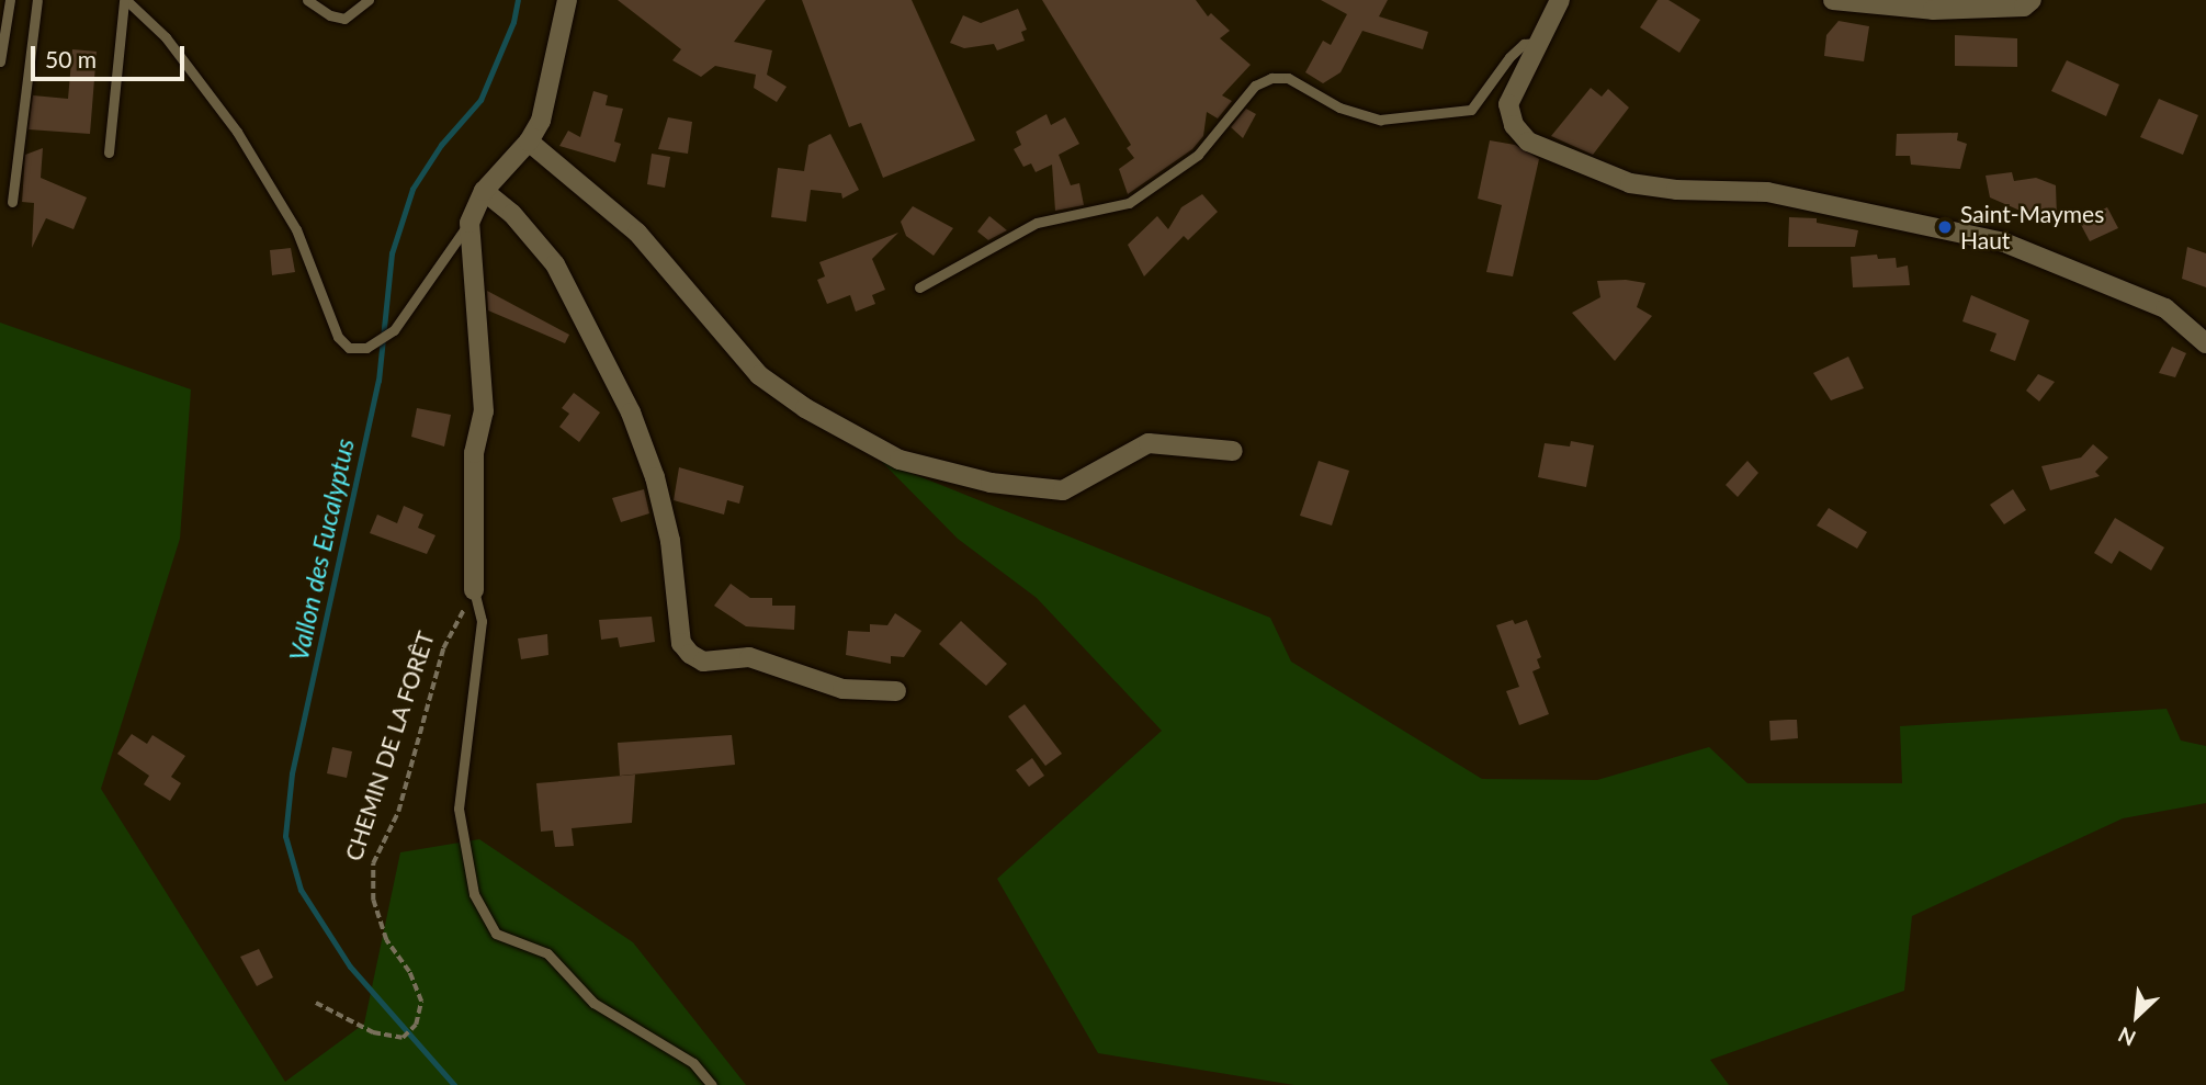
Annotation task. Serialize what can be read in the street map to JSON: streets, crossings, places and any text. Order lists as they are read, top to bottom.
{
  "streets": {
    "path": ["CHEMIN DE LA FORÊT"]
  },
  "water": ["Vallon des Eucalyptus"],
  "places": ["Saint-Maymes Haut"],
  "scale_bar": "50 m",
  "north": "bottom left"
}
